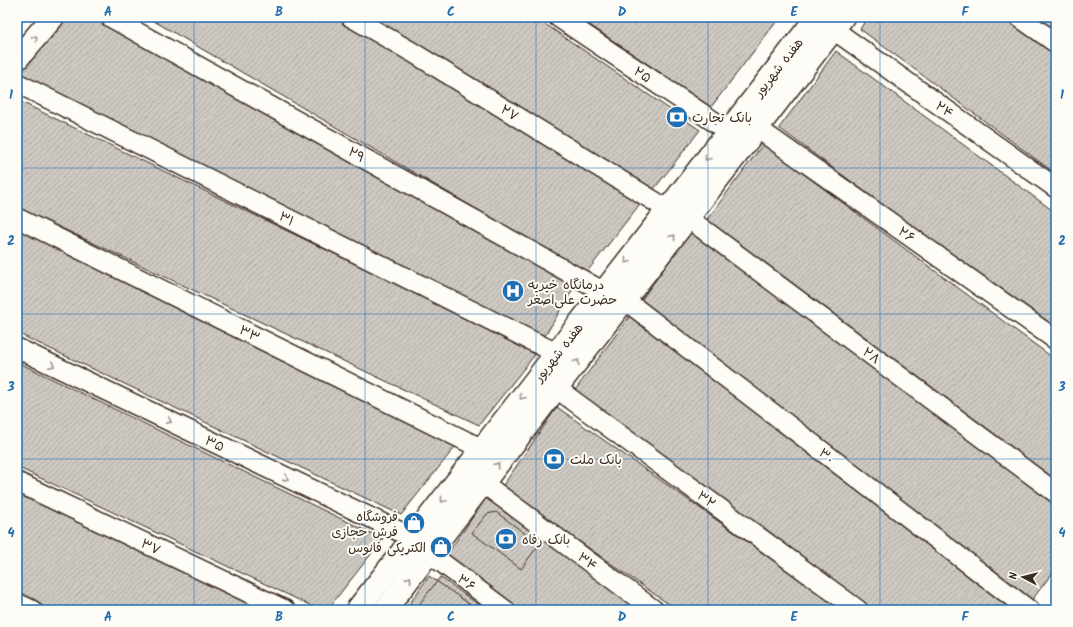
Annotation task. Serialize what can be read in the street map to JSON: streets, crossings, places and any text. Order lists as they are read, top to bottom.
{
  "streets": {
    "main road": ["هفده شهریور"],
    "street": [
      "۲۵",
      "۲۴",
      "۲۷",
      "۲۹",
      "۳۱",
      "۲۶",
      "۳۳",
      "۲۸",
      "۳۵",
      "۳۰",
      "۳۲",
      "۳۷",
      "۳۴",
      "۳۶"
    ]
  },
  "crossings": [
    ["هفده شهریور", "۲۵"],
    ["هفده شهریور", "۲۴"],
    ["هفده شهریور", "۲۷"],
    ["هفده شهریور", "۲۹"],
    ["هفده شهریور", "۳۱"],
    ["هفده شهریور", "۲۶"],
    ["هفده شهریور", "۳۳"],
    ["هفده شهریور", "۲۸"],
    ["هفده شهریور", "۳۵"],
    ["هفده شهریور", "۳۰"],
    ["هفده شهریور", "۳۲"],
    ["هفده شهریور", "۳۴"],
    ["هفده شهریور", "۳۶"]
  ],
  "one_way": ["۳۵"],
  "places": {
    "bank": ["بانک تجارت", "بانک ملت", "بانک رفاه"],
    "hospital": ["درمانگاه خیریه حضرت علی‌اصغر"],
    "shop": ["فروشگاه فرش حجازی", "الکتریکی فانوس"]
  },
  "north": "left",
  "grid": {
    "columns": [
      "A",
      "B",
      "C",
      "D",
      "E",
      "F"
    ],
    "rows": [
      "1",
      "2",
      "3",
      "4"
    ]
  }
}
